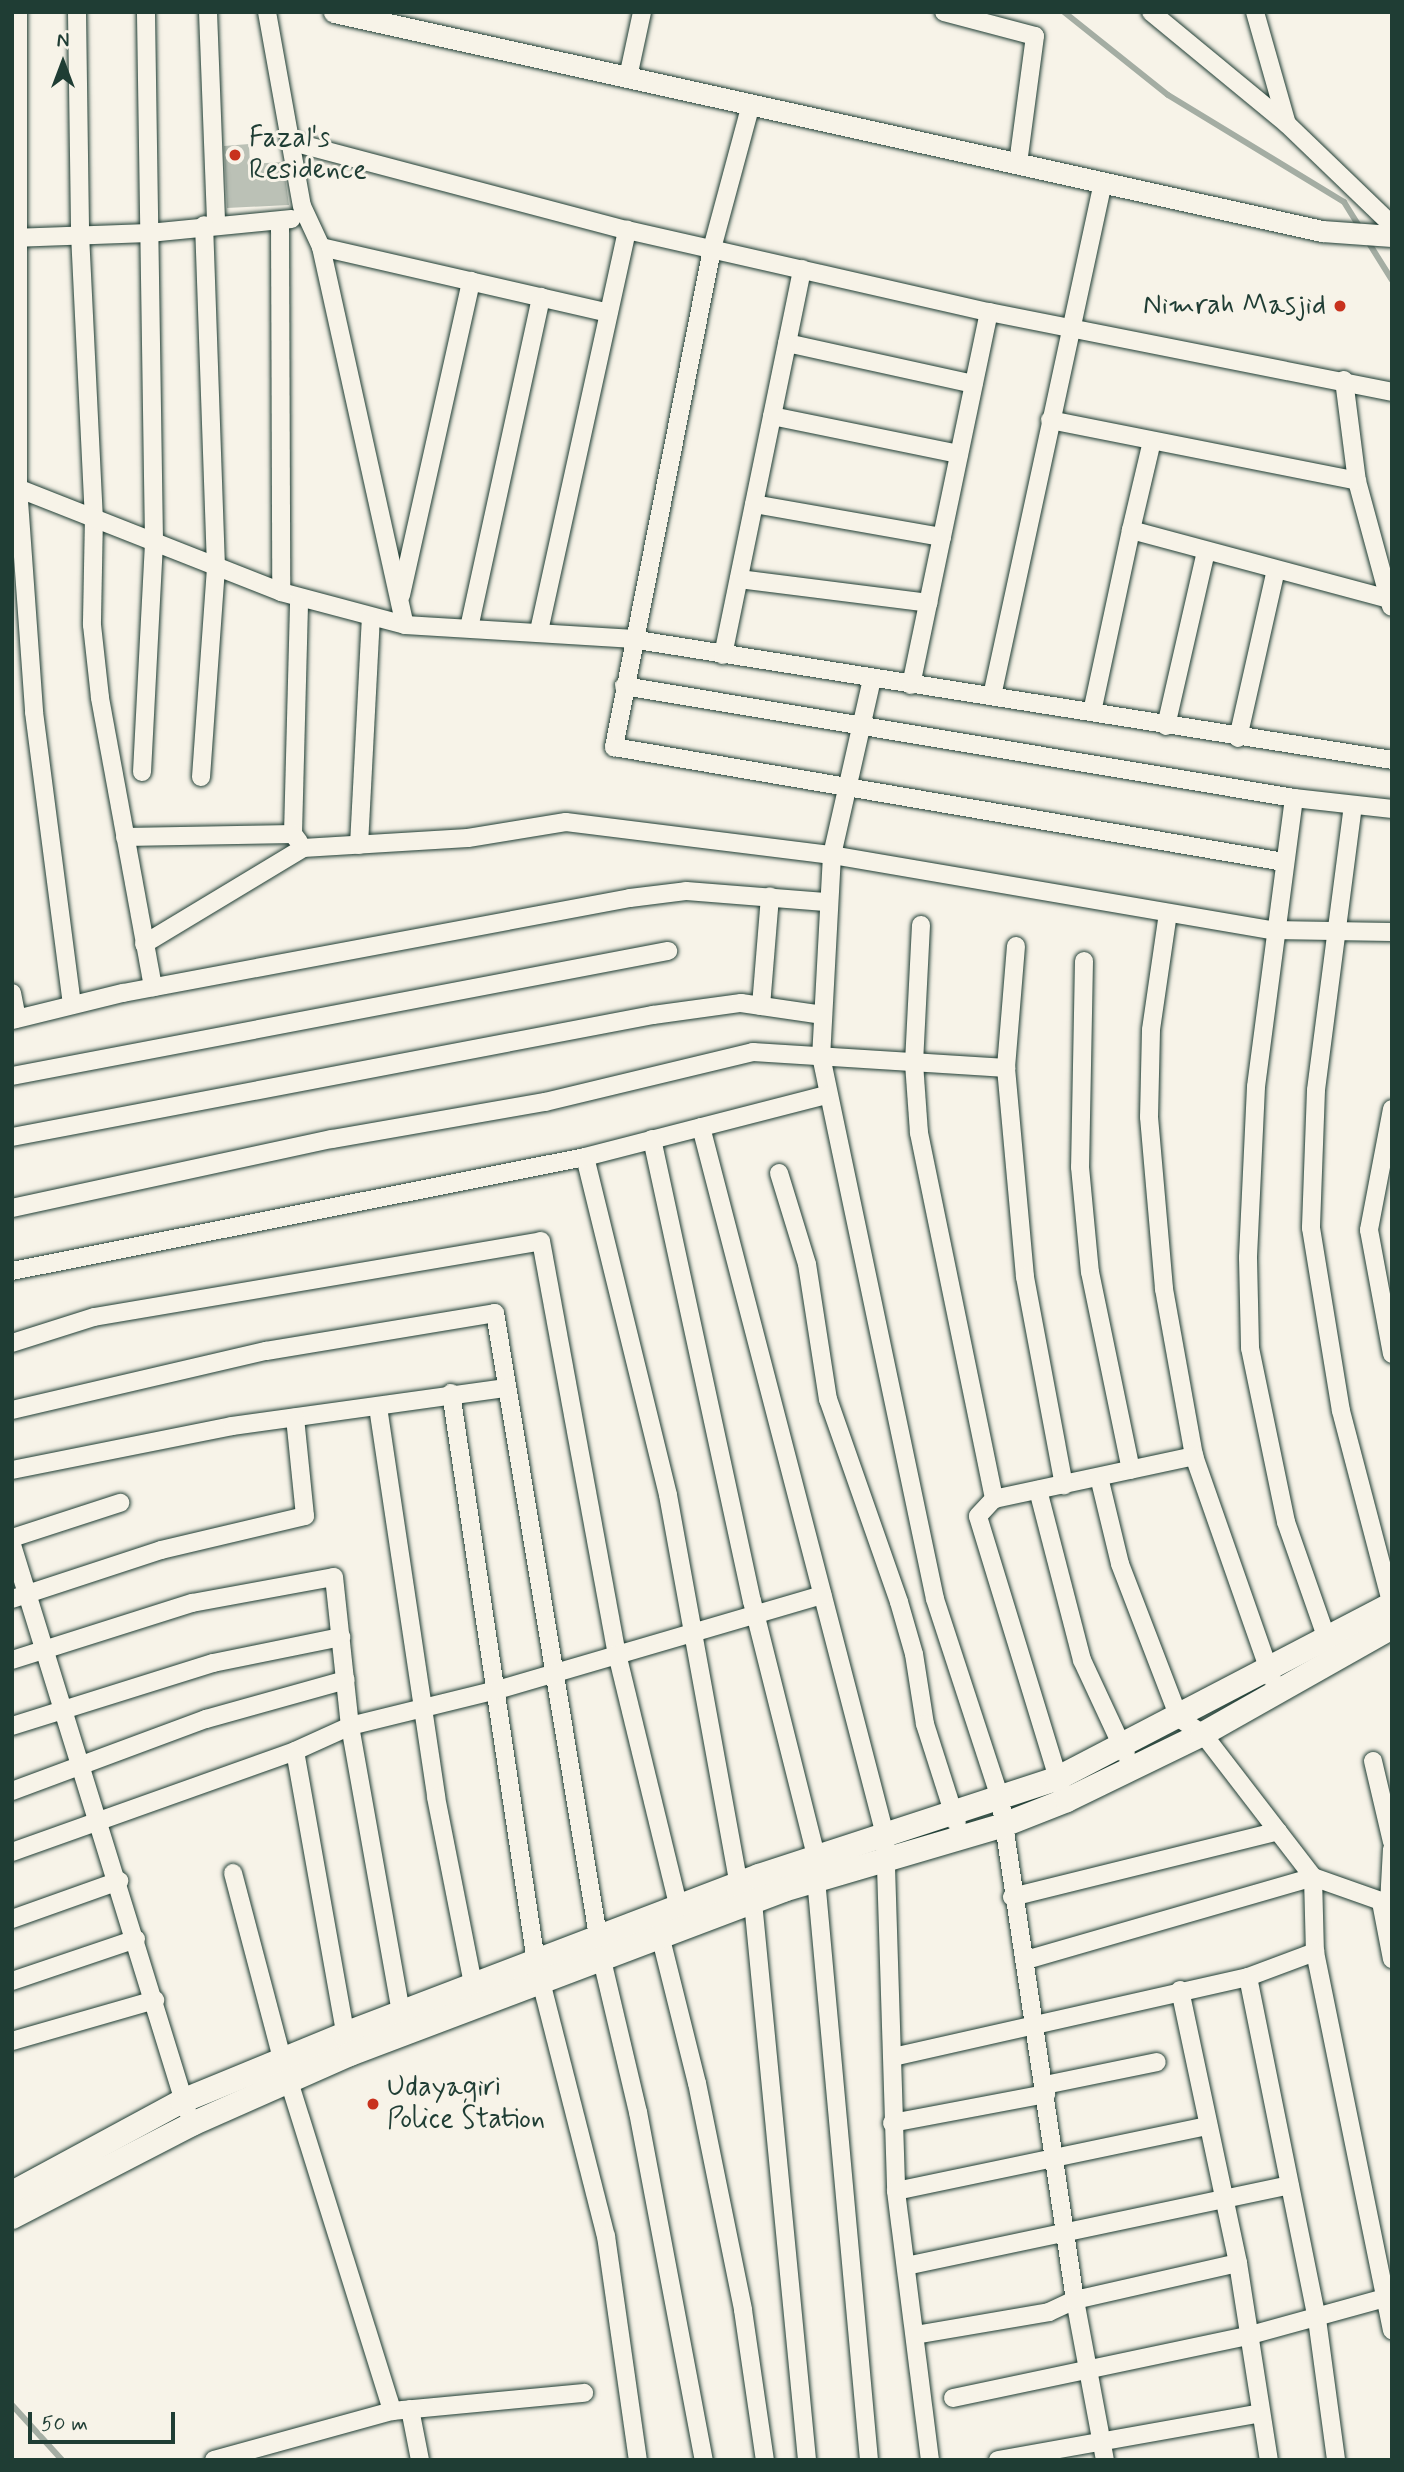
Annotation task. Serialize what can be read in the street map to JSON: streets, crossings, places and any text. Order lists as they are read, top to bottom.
{
  "places": ["Fazal's Residence", "Nimrah Masjid", "Udayagiri Police Station"],
  "scale_bar": "50 m",
  "north": "top"
}
